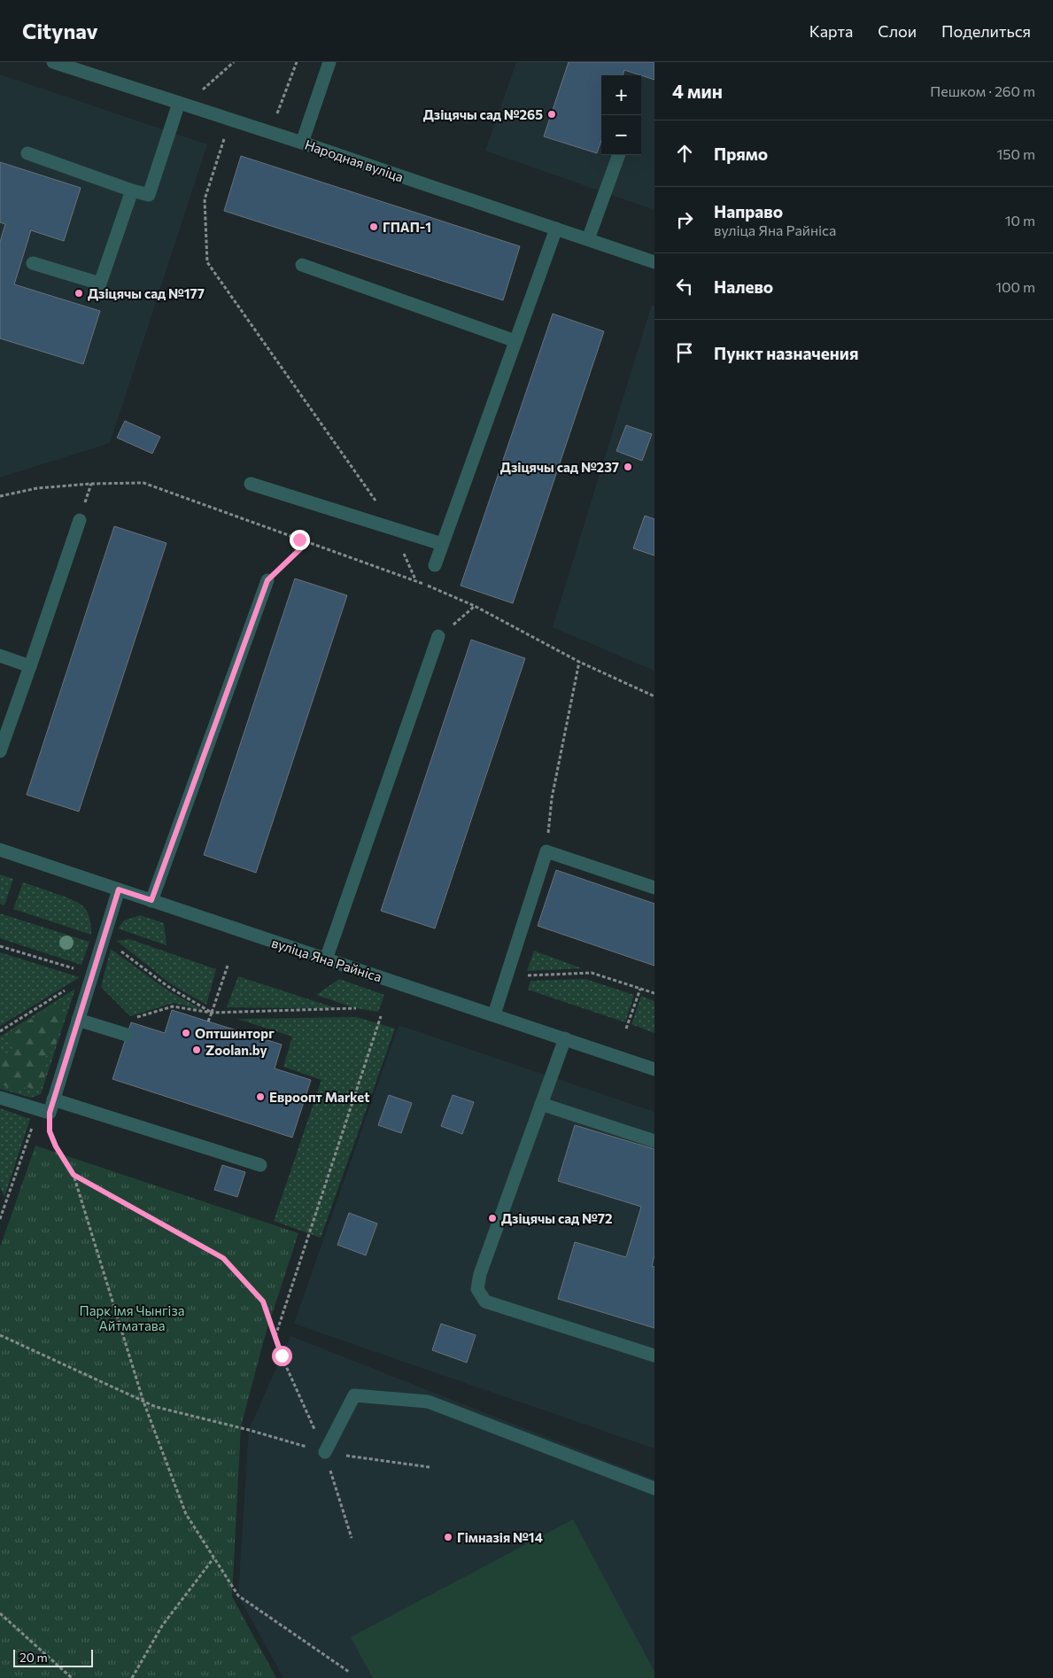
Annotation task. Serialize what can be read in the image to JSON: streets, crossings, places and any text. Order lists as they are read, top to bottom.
{
  "streets": {
    "street": ["Народная вуліца", "вуліца Яна Райніса"]
  },
  "parks": ["Парк імя Чынгіза Айтматава"],
  "places": [
    "Дзіцячы сад №265",
    "ГПАП-1",
    "Дзіцячы сад №177",
    "Дзіцячы сад №237",
    "Оптшинторг",
    "Zoolan.by",
    "Евроопт Market",
    "Дзіцячы сад №72",
    "Гімназія №14"
  ],
  "scale_bar": "20 m",
  "page": {
    "header": "Citynav",
    "nav": ["Карта", "Слои", "Поделиться"],
    "heading": ["4 мин", "Пешком · 260 m"],
    "map_buttons": ["+", "−"],
    "list": [
      ["Прямо", "150 m"],
      ["Направо", "вуліца Яна Райніса", "10 m"],
      ["Налево", "100 m"],
      "Пункт назначения"
    ],
    "scale": "20 m"
  }
}
